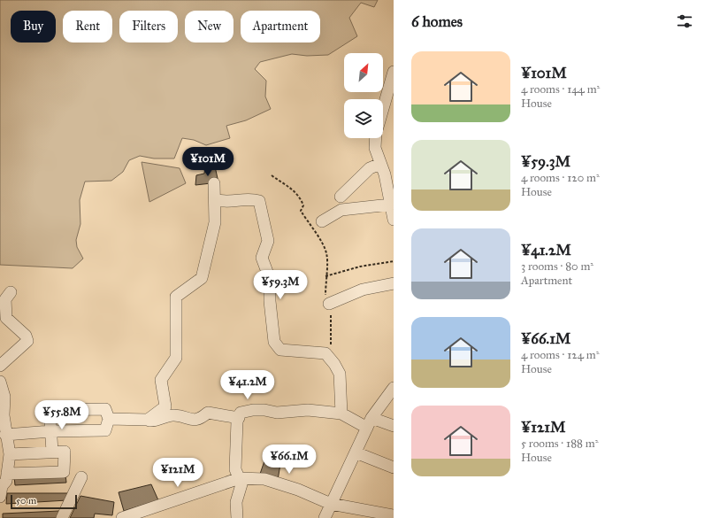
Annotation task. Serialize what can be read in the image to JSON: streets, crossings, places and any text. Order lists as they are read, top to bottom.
{
  "scale_bar": "50 m",
  "north": "top right",
  "page": {
    "heading": "6 homes",
    "chip": [
      "Buy",
      "Rent",
      "Filters",
      "New",
      "Apartment"
    ],
    "list": [
      {
        "name": "¥101M",
        "note": "4 rooms · 144 m² · House"
      },
      {
        "name": "¥59.3M",
        "note": "4 rooms · 120 m² · House"
      },
      {
        "name": "¥41.2M",
        "note": "3 rooms · 80 m² · Apartment"
      },
      {
        "name": "¥66.1M",
        "note": "4 rooms · 124 m² · House"
      },
      {
        "name": "¥121M",
        "note": "5 rooms · 188 m² · House"
      }
    ],
    "price": [
      "¥101M",
      "¥59.3M",
      "¥41.2M",
      "¥55.8M",
      "¥66.1M",
      "¥121M"
    ],
    "scale": "50 m"
  }
}
